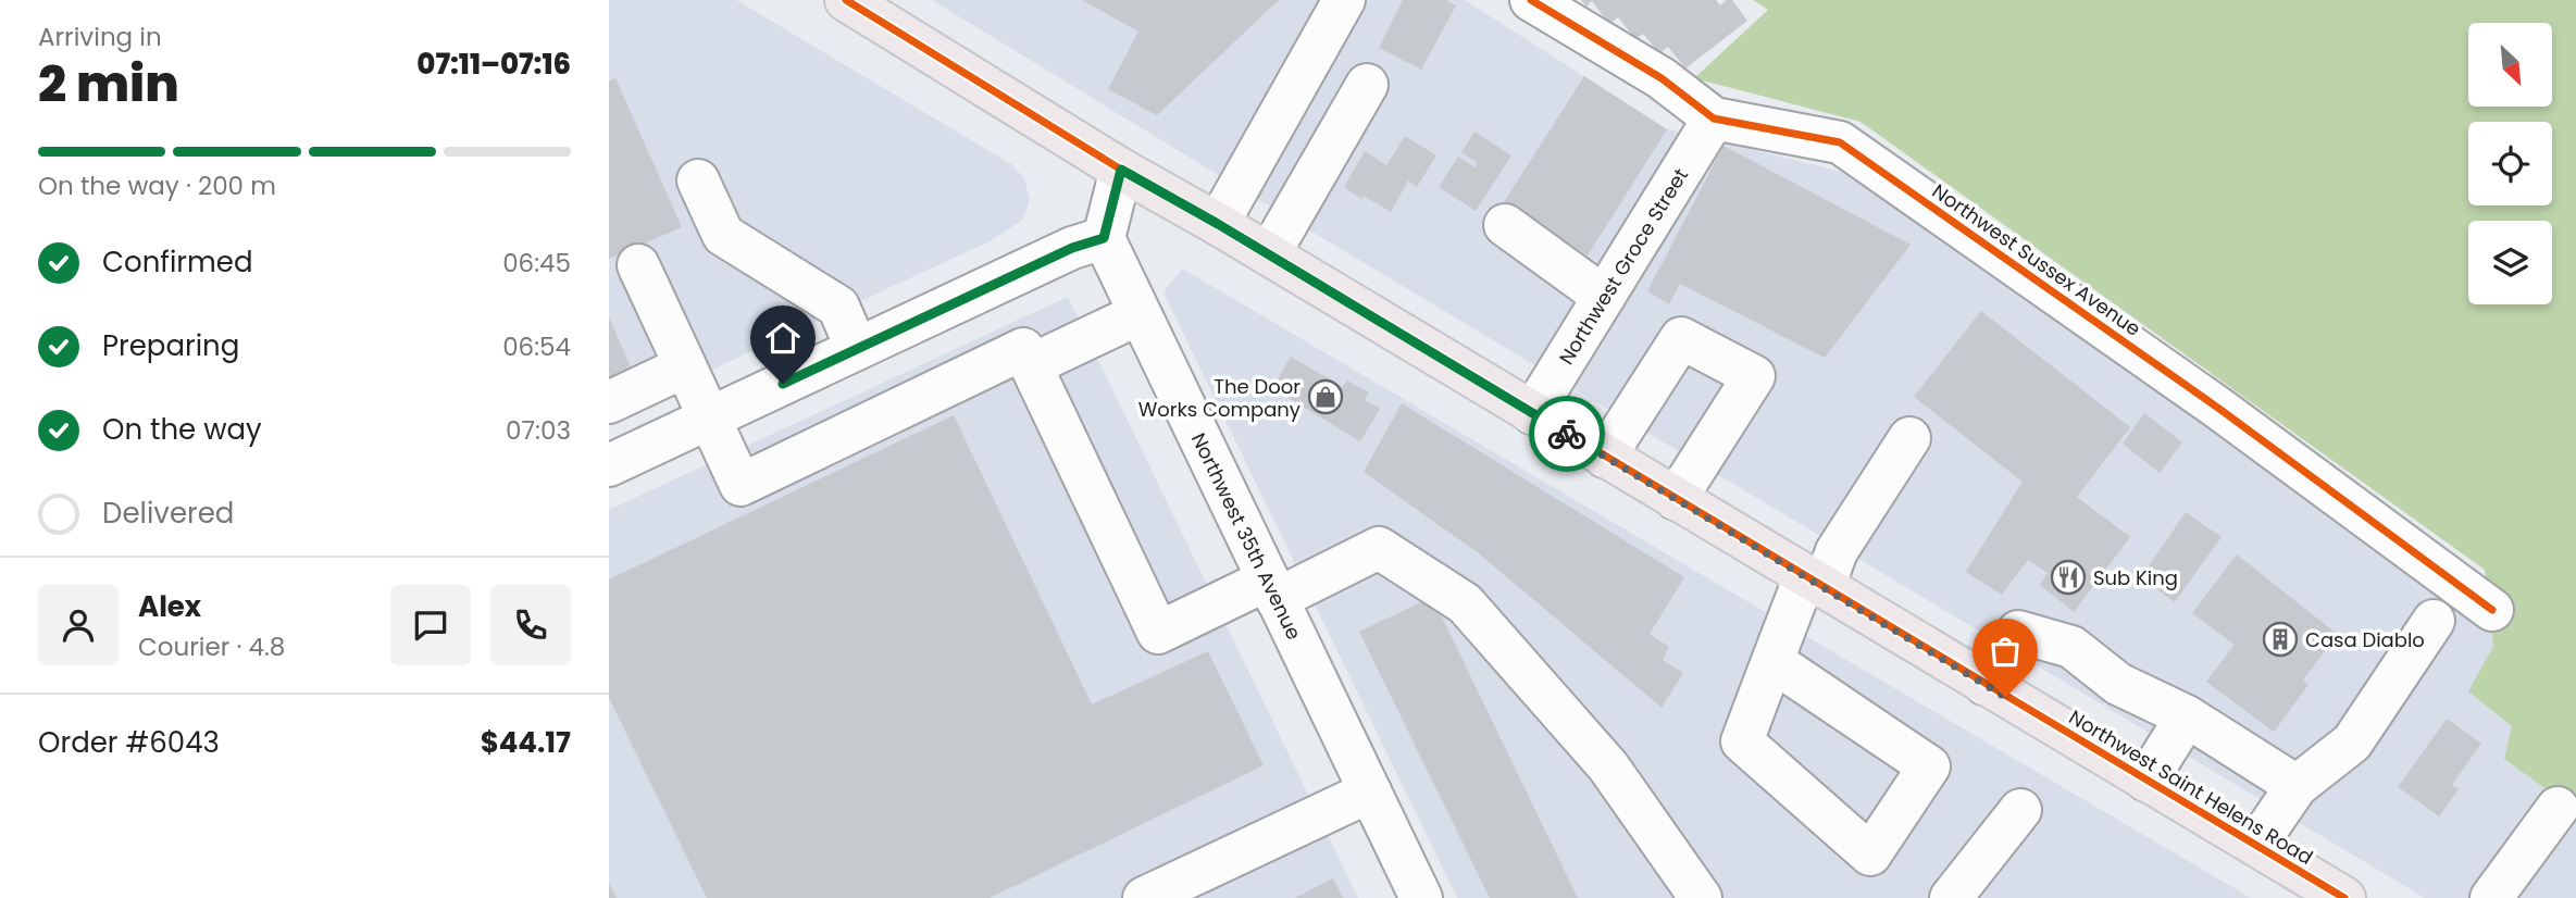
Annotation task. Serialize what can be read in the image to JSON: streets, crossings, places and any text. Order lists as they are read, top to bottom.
{
  "streets": {
    "main road": ["Northwest Saint Helens Road"],
    "street": ["Northwest Sussex Avenue", "Northwest Groce Street", "Northwest 35th Avenue"]
  },
  "crossings": [
    ["Northwest Sussex Avenue", "Northwest Groce Street"],
    ["Northwest Groce Street", "Northwest Saint Helens Road"]
  ],
  "places": {
    "shop": ["The Door Works Company"],
    "restaurant": ["Sub King"],
    "building": ["Casa Diablo"]
  },
  "north": "bottom right",
  "page": {
    "heading": ["2 min", "Arriving in", "07:11–07:16"],
    "panel": [
      "Alex",
      "Courier · 4.8",
      "Order #6043",
      "$44.17"
    ],
    "bar": "On the way · 200 m",
    "list": [
      ["Confirmed", "06:45"],
      ["Preparing", "06:54"],
      ["On the way", "07:03"],
      "Delivered"
    ]
  }
}
